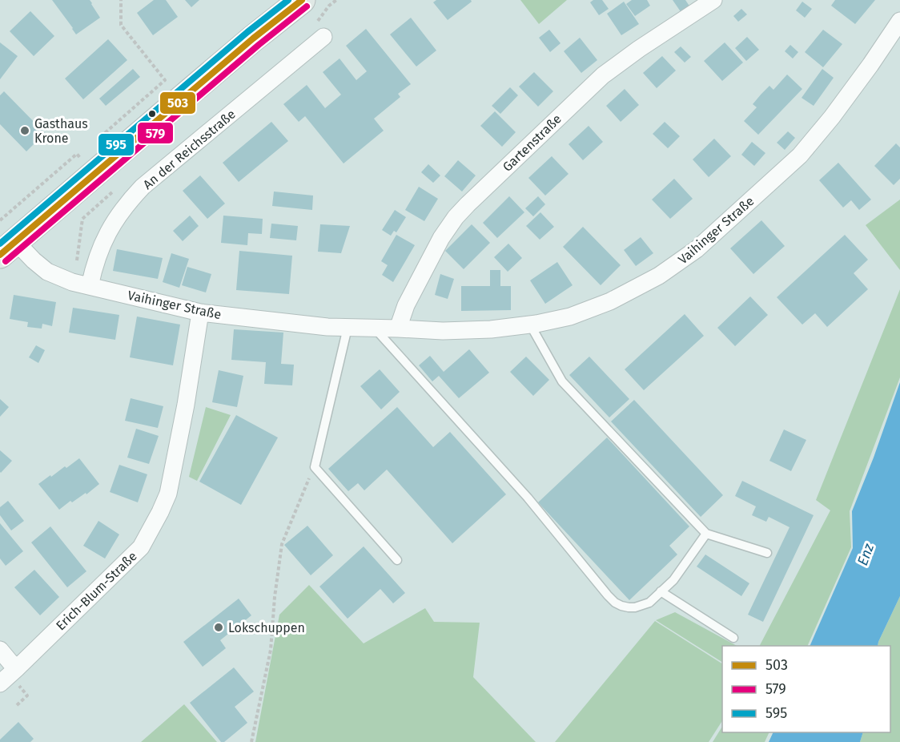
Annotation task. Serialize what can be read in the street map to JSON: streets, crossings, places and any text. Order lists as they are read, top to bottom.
{
  "streets": {
    "street": [
      "Gartenstraße",
      "An der Reichsstraße",
      "Vaihinger Straße",
      "Erich-Blum-Straße"
    ]
  },
  "crossings": [
    ["Gartenstraße", "Vaihinger Straße"],
    ["An der Reichsstraße", "Vaihinger Straße"],
    ["Vaihinger Straße", "Erich-Blum-Straße"]
  ],
  "water": ["Enz"],
  "places": ["Gasthaus Krone", "Lokschuppen"],
  "lines": ["transit line 503", "transit line 595", "transit line 579"],
  "legend": ["503", "579", "595"]
}
